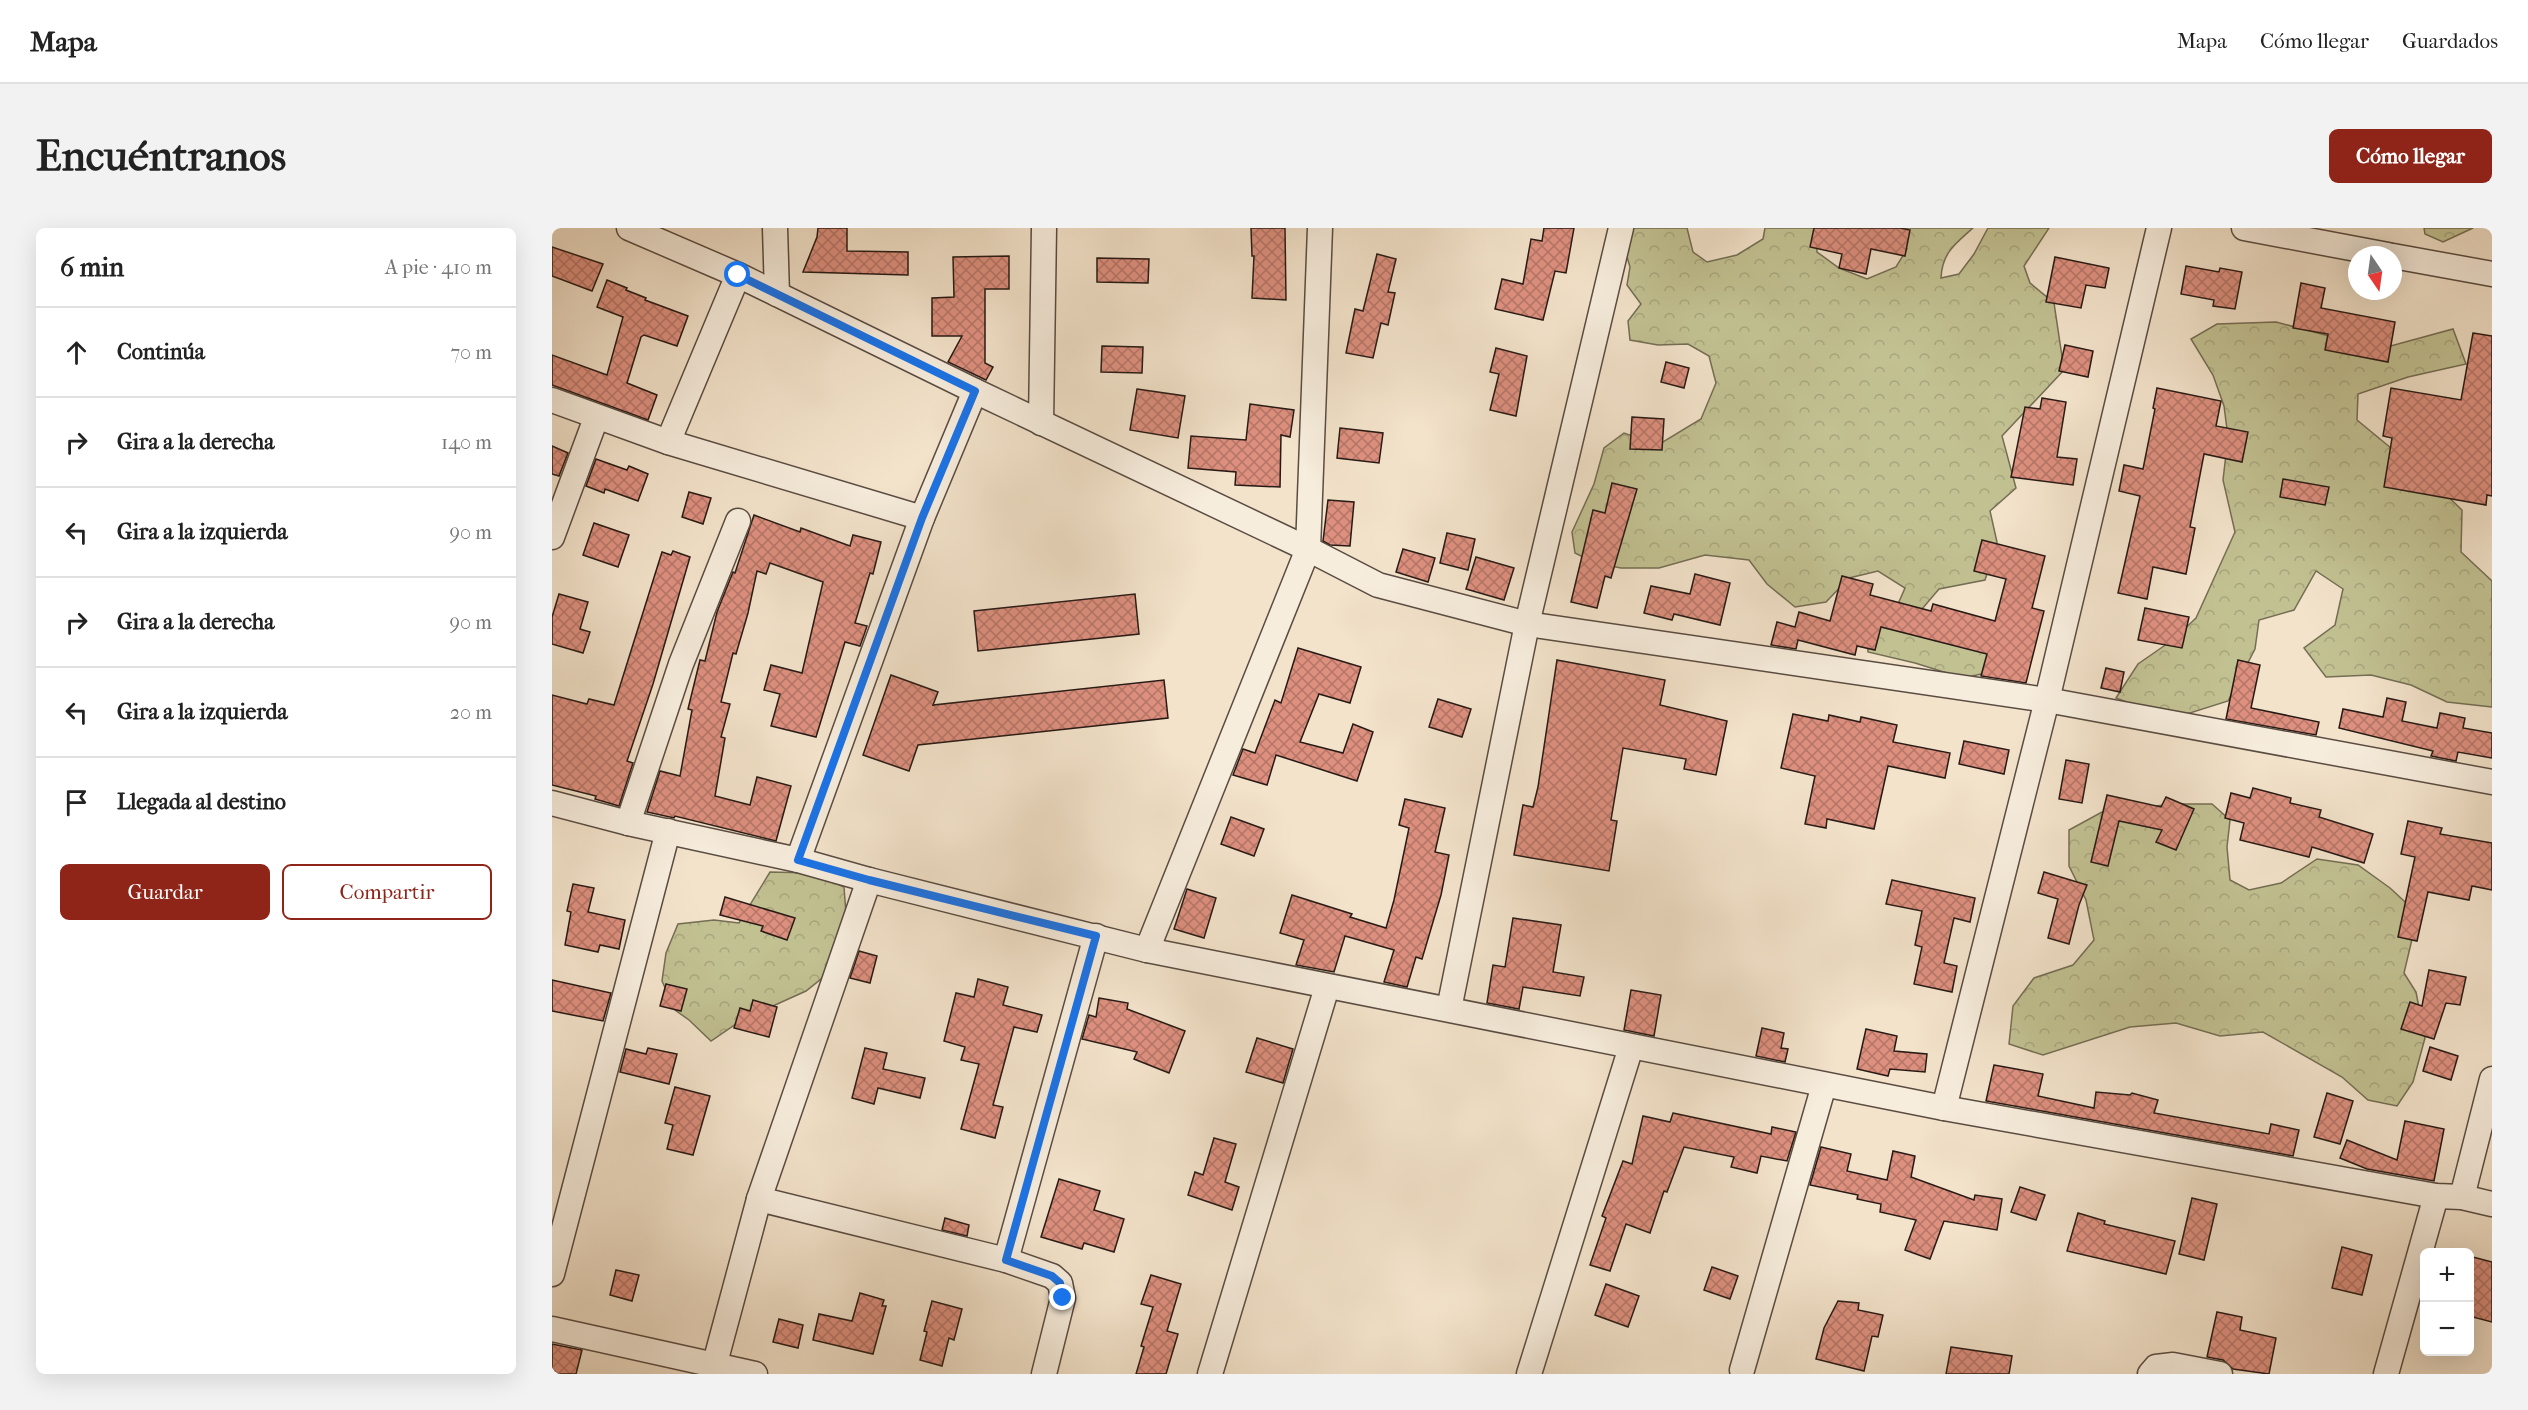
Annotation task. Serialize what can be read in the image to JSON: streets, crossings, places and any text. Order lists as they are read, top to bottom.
{
  "north": "bottom",
  "page": {
    "header": "Mapa",
    "nav": ["Mapa", "Cómo llegar", "Guardados"],
    "buttons": [
      "Cómo llegar",
      ["Guardar", "Compartir"]
    ],
    "title": "Encuéntranos",
    "heading": ["6 min", "A pie · 410 m"],
    "list": [
      ["Continúa", "70 m"],
      ["Gira a la derecha", "140 m"],
      ["Gira a la izquierda", "90 m"],
      ["Gira a la derecha", "90 m"],
      ["Gira a la izquierda", "20 m"],
      "Llegada al destino"
    ],
    "map_buttons": ["+", "−"]
  }
}
